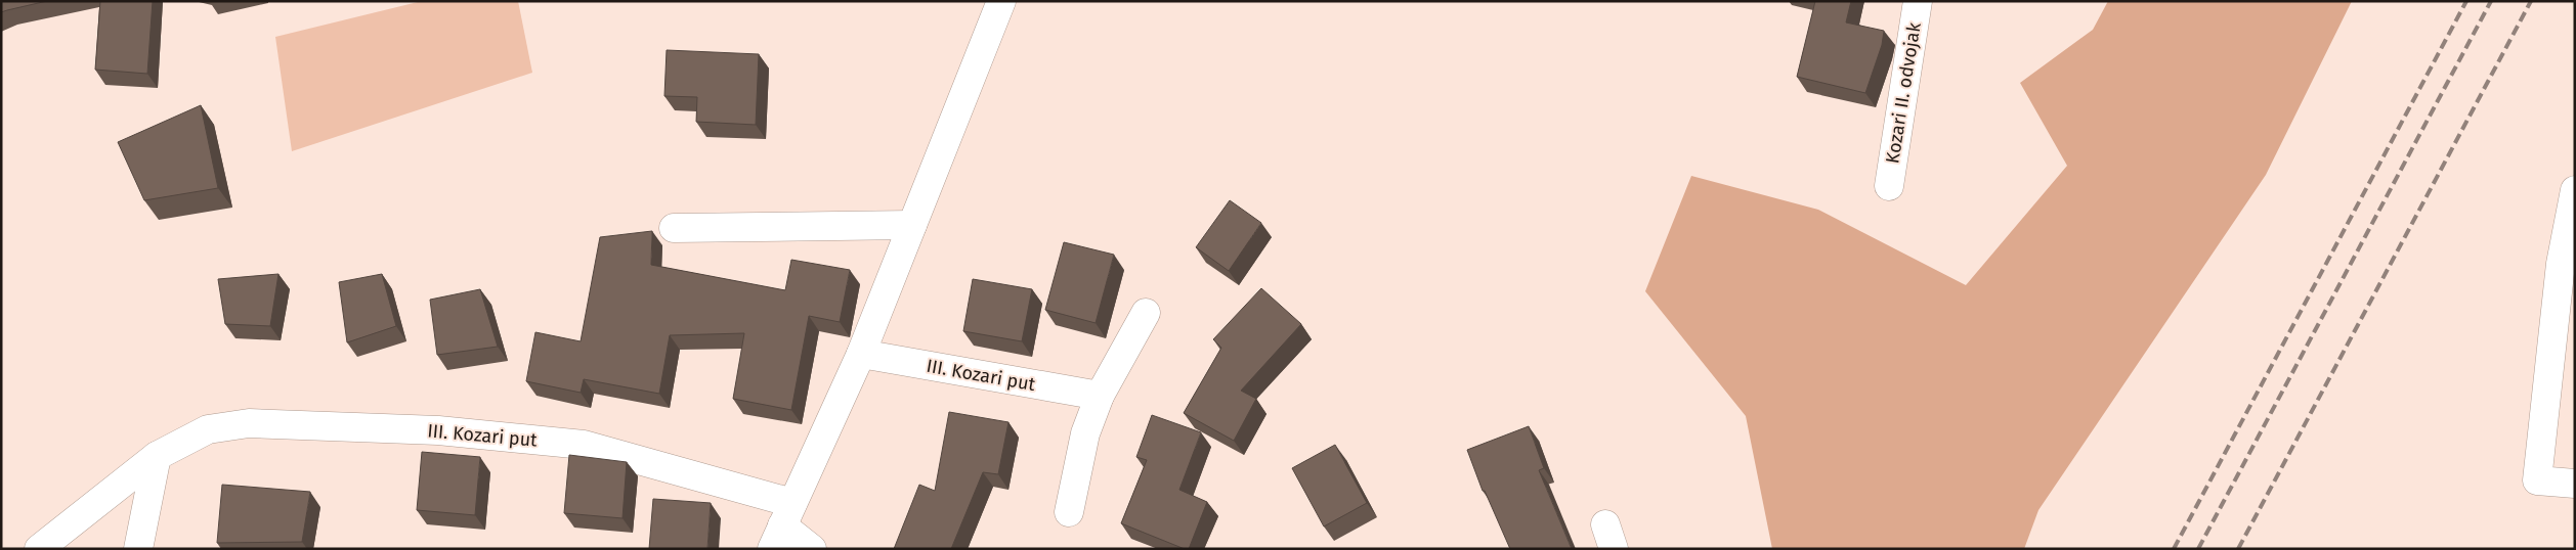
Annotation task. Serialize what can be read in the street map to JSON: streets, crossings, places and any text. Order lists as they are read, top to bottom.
{
  "streets": {
    "street": ["Kozari II. odvojak", "III. Kozari put"]
  }
}
